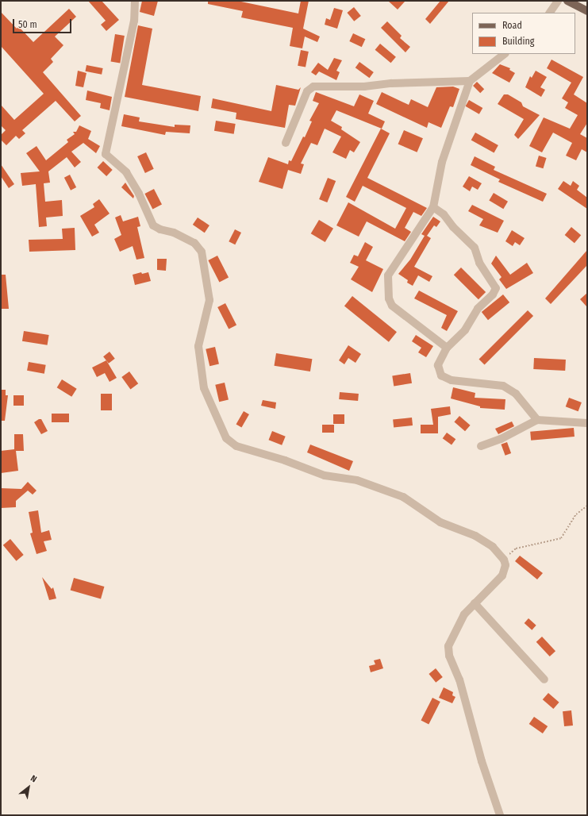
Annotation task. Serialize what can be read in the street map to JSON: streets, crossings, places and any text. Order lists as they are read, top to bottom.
{
  "legend": ["Road", "Building"],
  "scale_bar": "50 m",
  "north": "top right"
}
